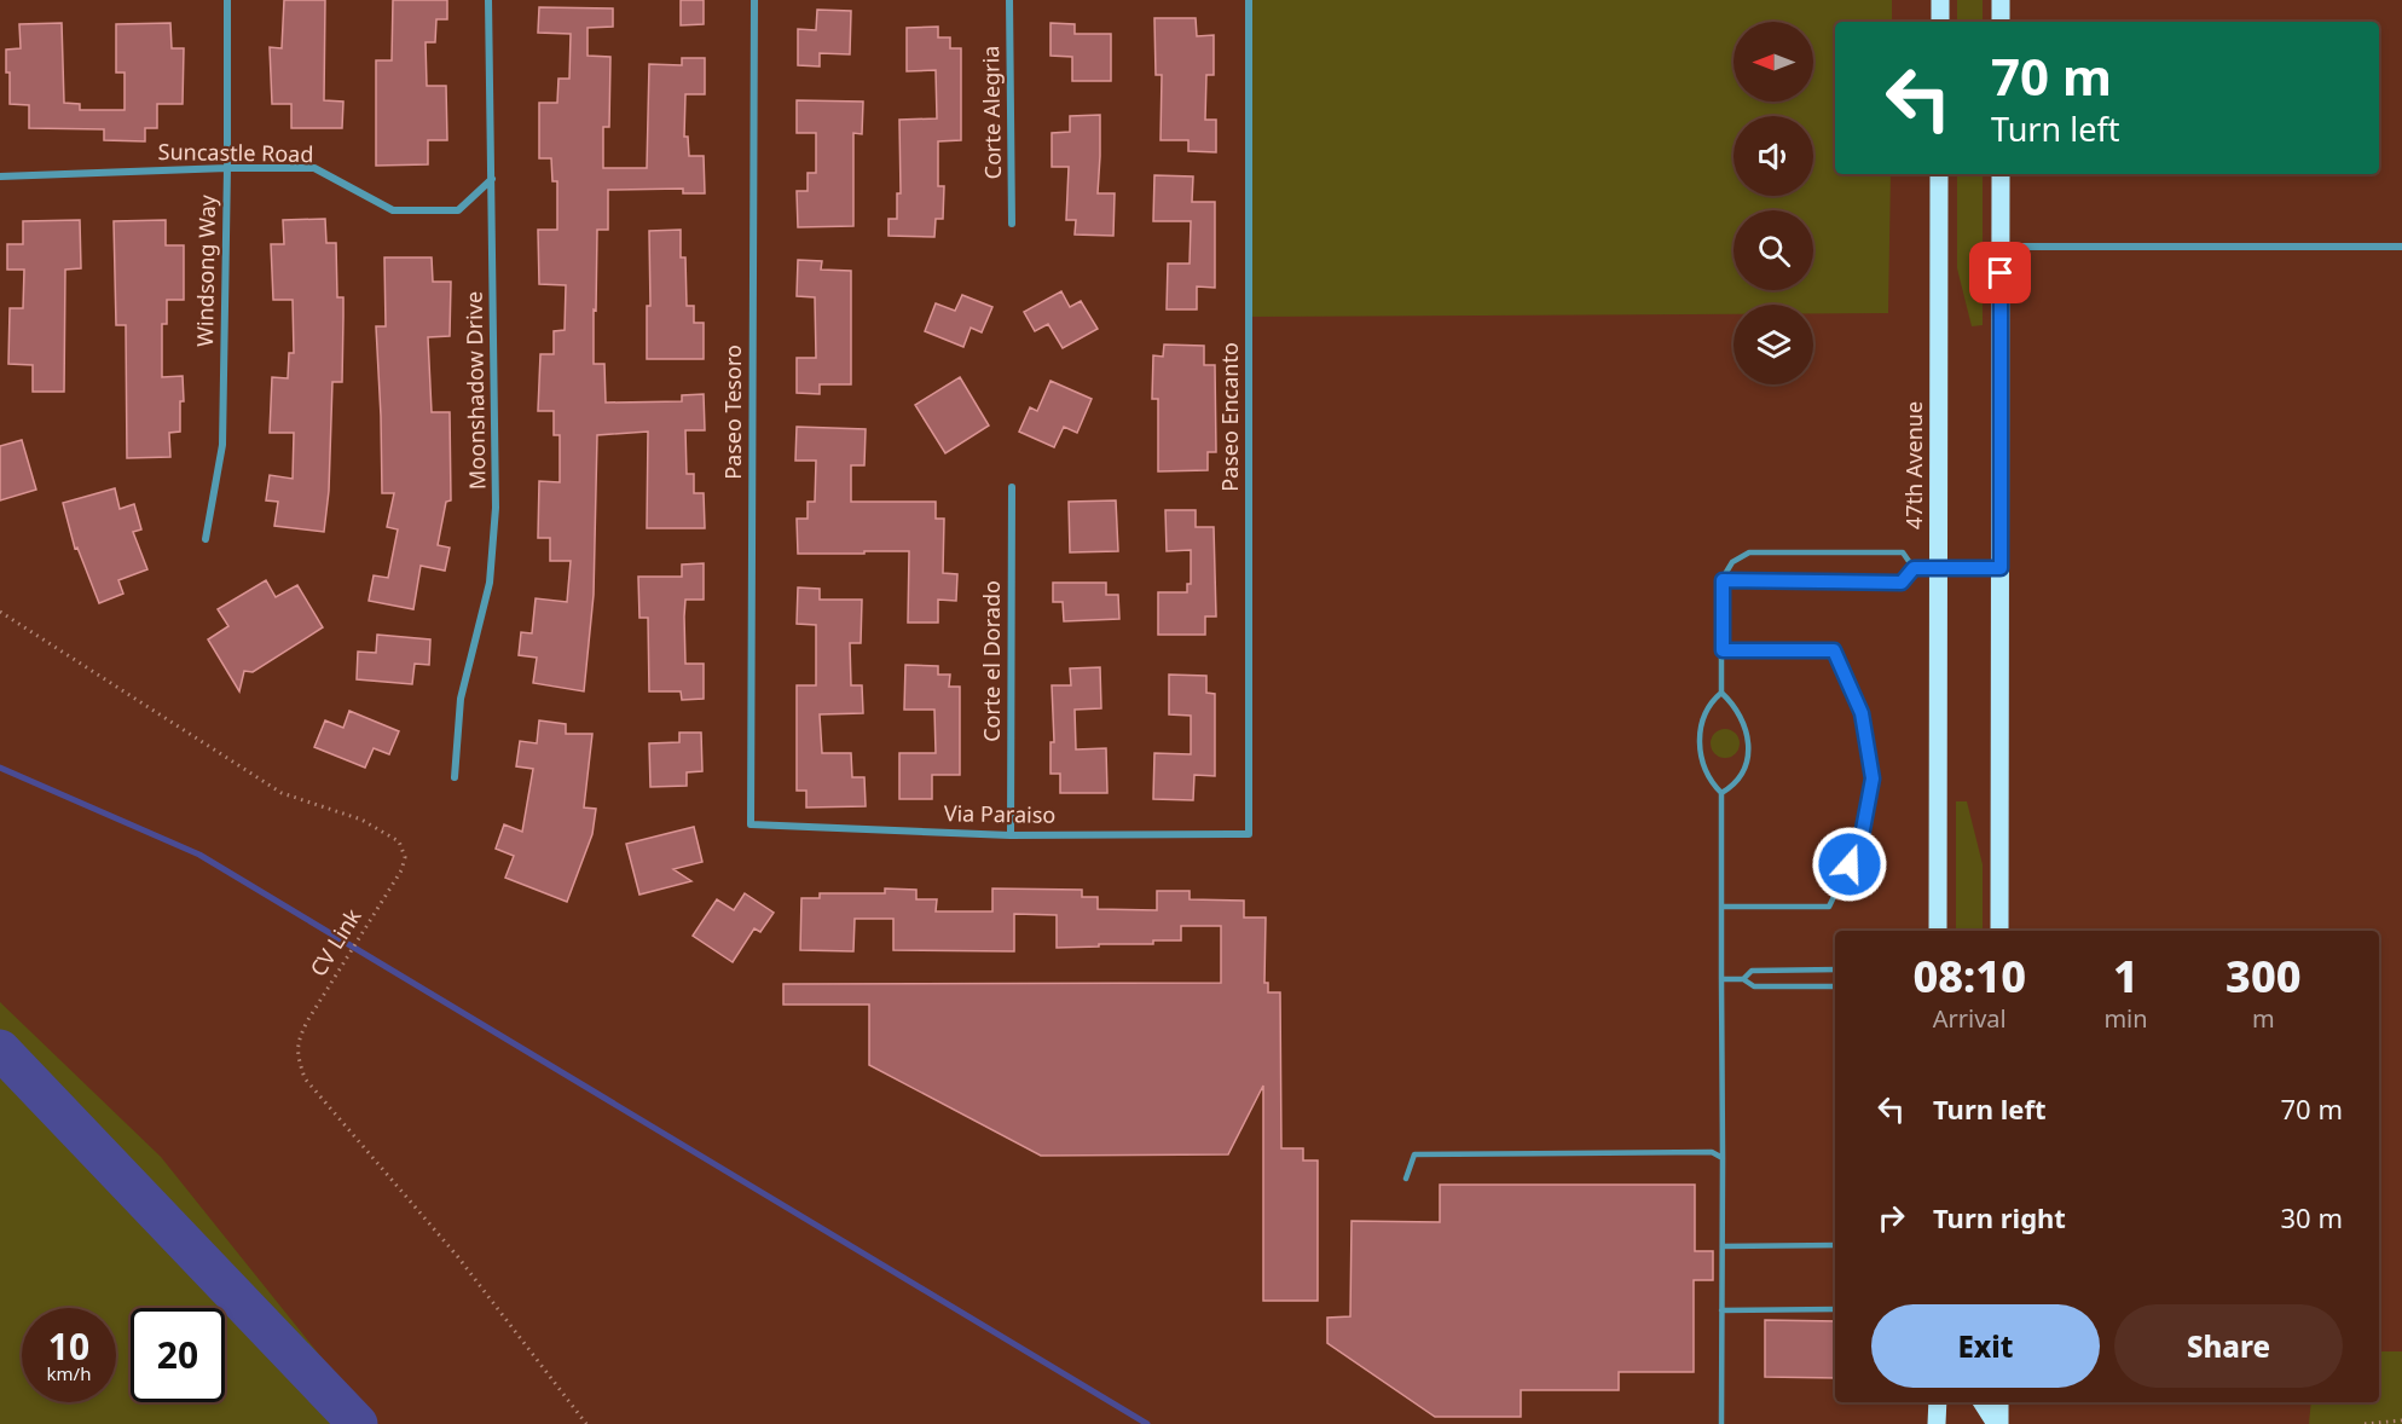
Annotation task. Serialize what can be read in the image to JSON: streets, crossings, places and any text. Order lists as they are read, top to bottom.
{
  "streets": {
    "main road": ["47th Avenue"],
    "street": [
      "Corte Alegria",
      "Suncastle Road",
      "Windsong Way",
      "Moonshadow Drive",
      "Paseo Tesoro",
      "Paseo Encanto",
      "Corte el Dorado",
      "Via Paraiso"
    ],
    "path": ["CV Link"]
  },
  "crossings": [
    ["Suncastle Road", "Windsong Way"],
    ["Suncastle Road", "Moonshadow Drive"],
    ["Paseo Tesoro", "Via Paraiso"],
    ["Paseo Encanto", "Via Paraiso"],
    ["Corte el Dorado", "Via Paraiso"]
  ],
  "north": "left",
  "page": {
    "turn": ["70 m", "Turn left"],
    "eta": [
      "08:10",
      "Arrival",
      "1",
      "min",
      "300",
      "m"
    ],
    "list": [
      {
        "name": "Turn left",
        "value": "70 m"
      },
      {
        "name": "Turn right",
        "value": "30 m"
      }
    ],
    "buttons": ["Exit", "Share"],
    "speed": "10 km/h",
    "limit": "20"
  }
}
